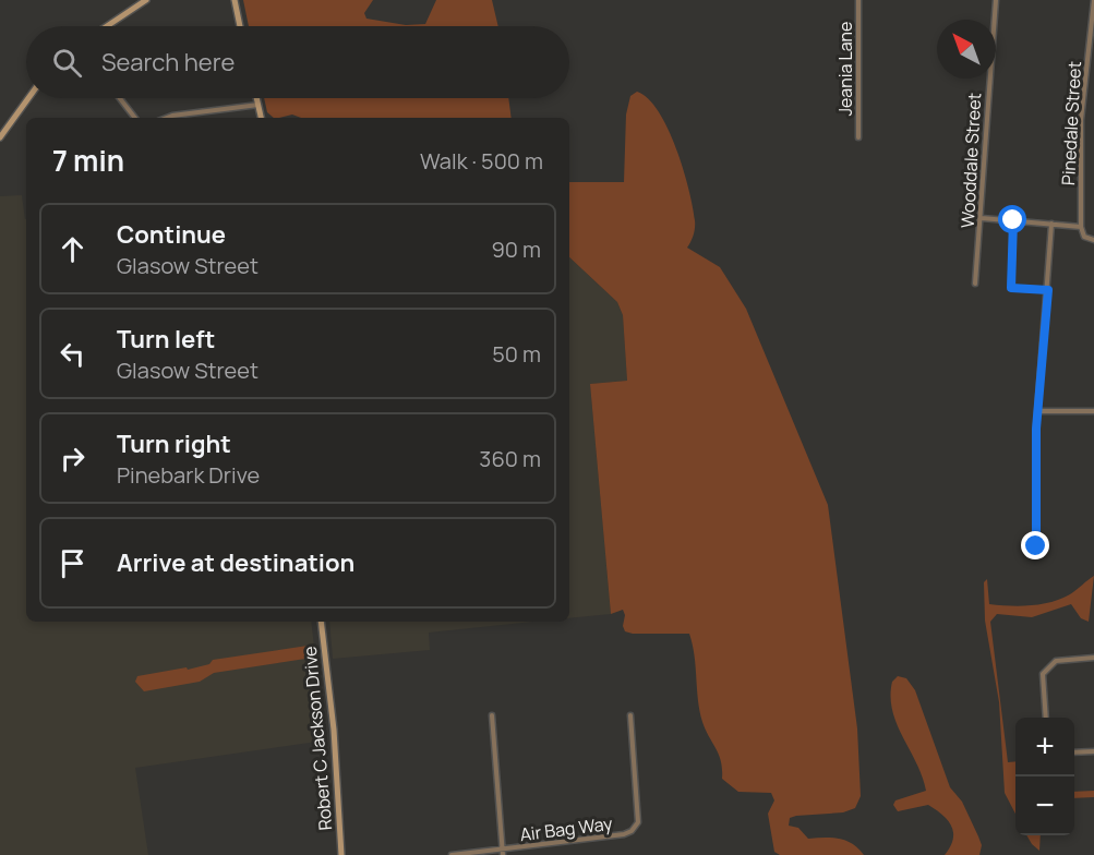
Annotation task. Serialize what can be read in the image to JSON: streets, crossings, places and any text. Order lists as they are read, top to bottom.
{
  "streets": {
    "main road": ["Robert C Jackson Drive"],
    "street": [
      "Jeania Lane",
      "Pinedale Street",
      "Wooddale Street",
      "Air Bag Way"
    ]
  },
  "north": "top left",
  "page": {
    "search": "Search here",
    "heading": ["7 min", "Walk · 500 m"],
    "list": [
      ["Continue", "Glasow Street", "90 m"],
      ["Turn left", "Glasow Street", "50 m"],
      ["Turn right", "Pinebark Drive", "360 m"],
      "Arrive at destination"
    ],
    "map_buttons": ["+", "−"]
  }
}
